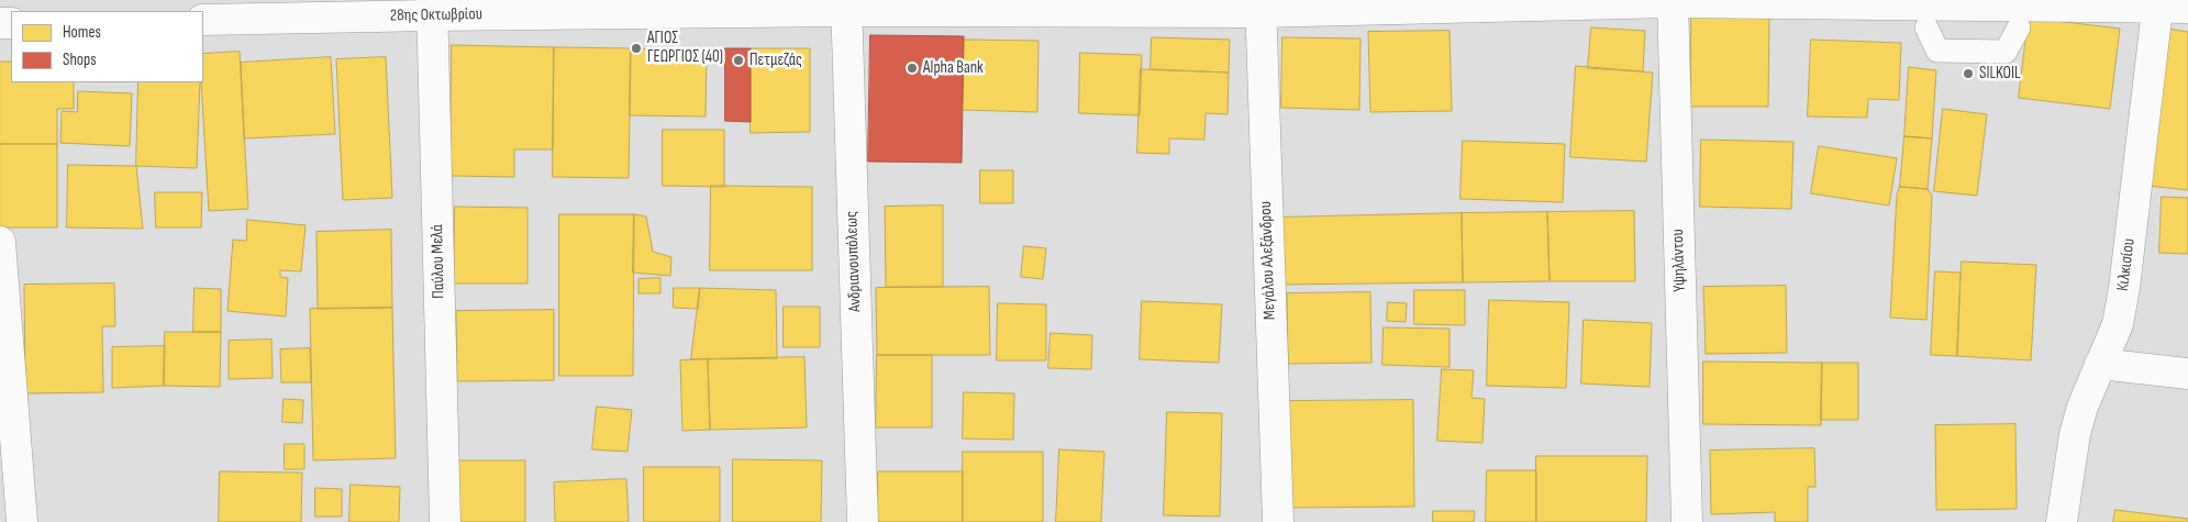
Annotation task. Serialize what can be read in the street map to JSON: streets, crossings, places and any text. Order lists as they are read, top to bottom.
{
  "streets": {
    "street": [
      "28ης Οκτωβρίου",
      "Μεγάλου Αλεξάνδρου",
      "Υψηλάντου",
      "Παύλου Μελά",
      "Ανδριανουπόλεως",
      "Κιλκισίου"
    ]
  },
  "crossings": [
    ["28ης Οκτωβρίου", "Μεγάλου Αλεξάνδρου"],
    ["28ης Οκτωβρίου", "Υψηλάντου"],
    ["28ης Οκτωβρίου", "Παύλου Μελά"],
    ["28ης Οκτωβρίου", "Ανδριανουπόλεως"],
    ["28ης Οκτωβρίου", "Κιλκισίου"]
  ],
  "places": [
    "ΑΓΙΟΣ ΓΕΩΡΓΙΟΣ (40)",
    "Πετμεζάς",
    "Alpha Bank",
    "SILKOIL"
  ],
  "legend": ["Homes", "Shops"]
}
